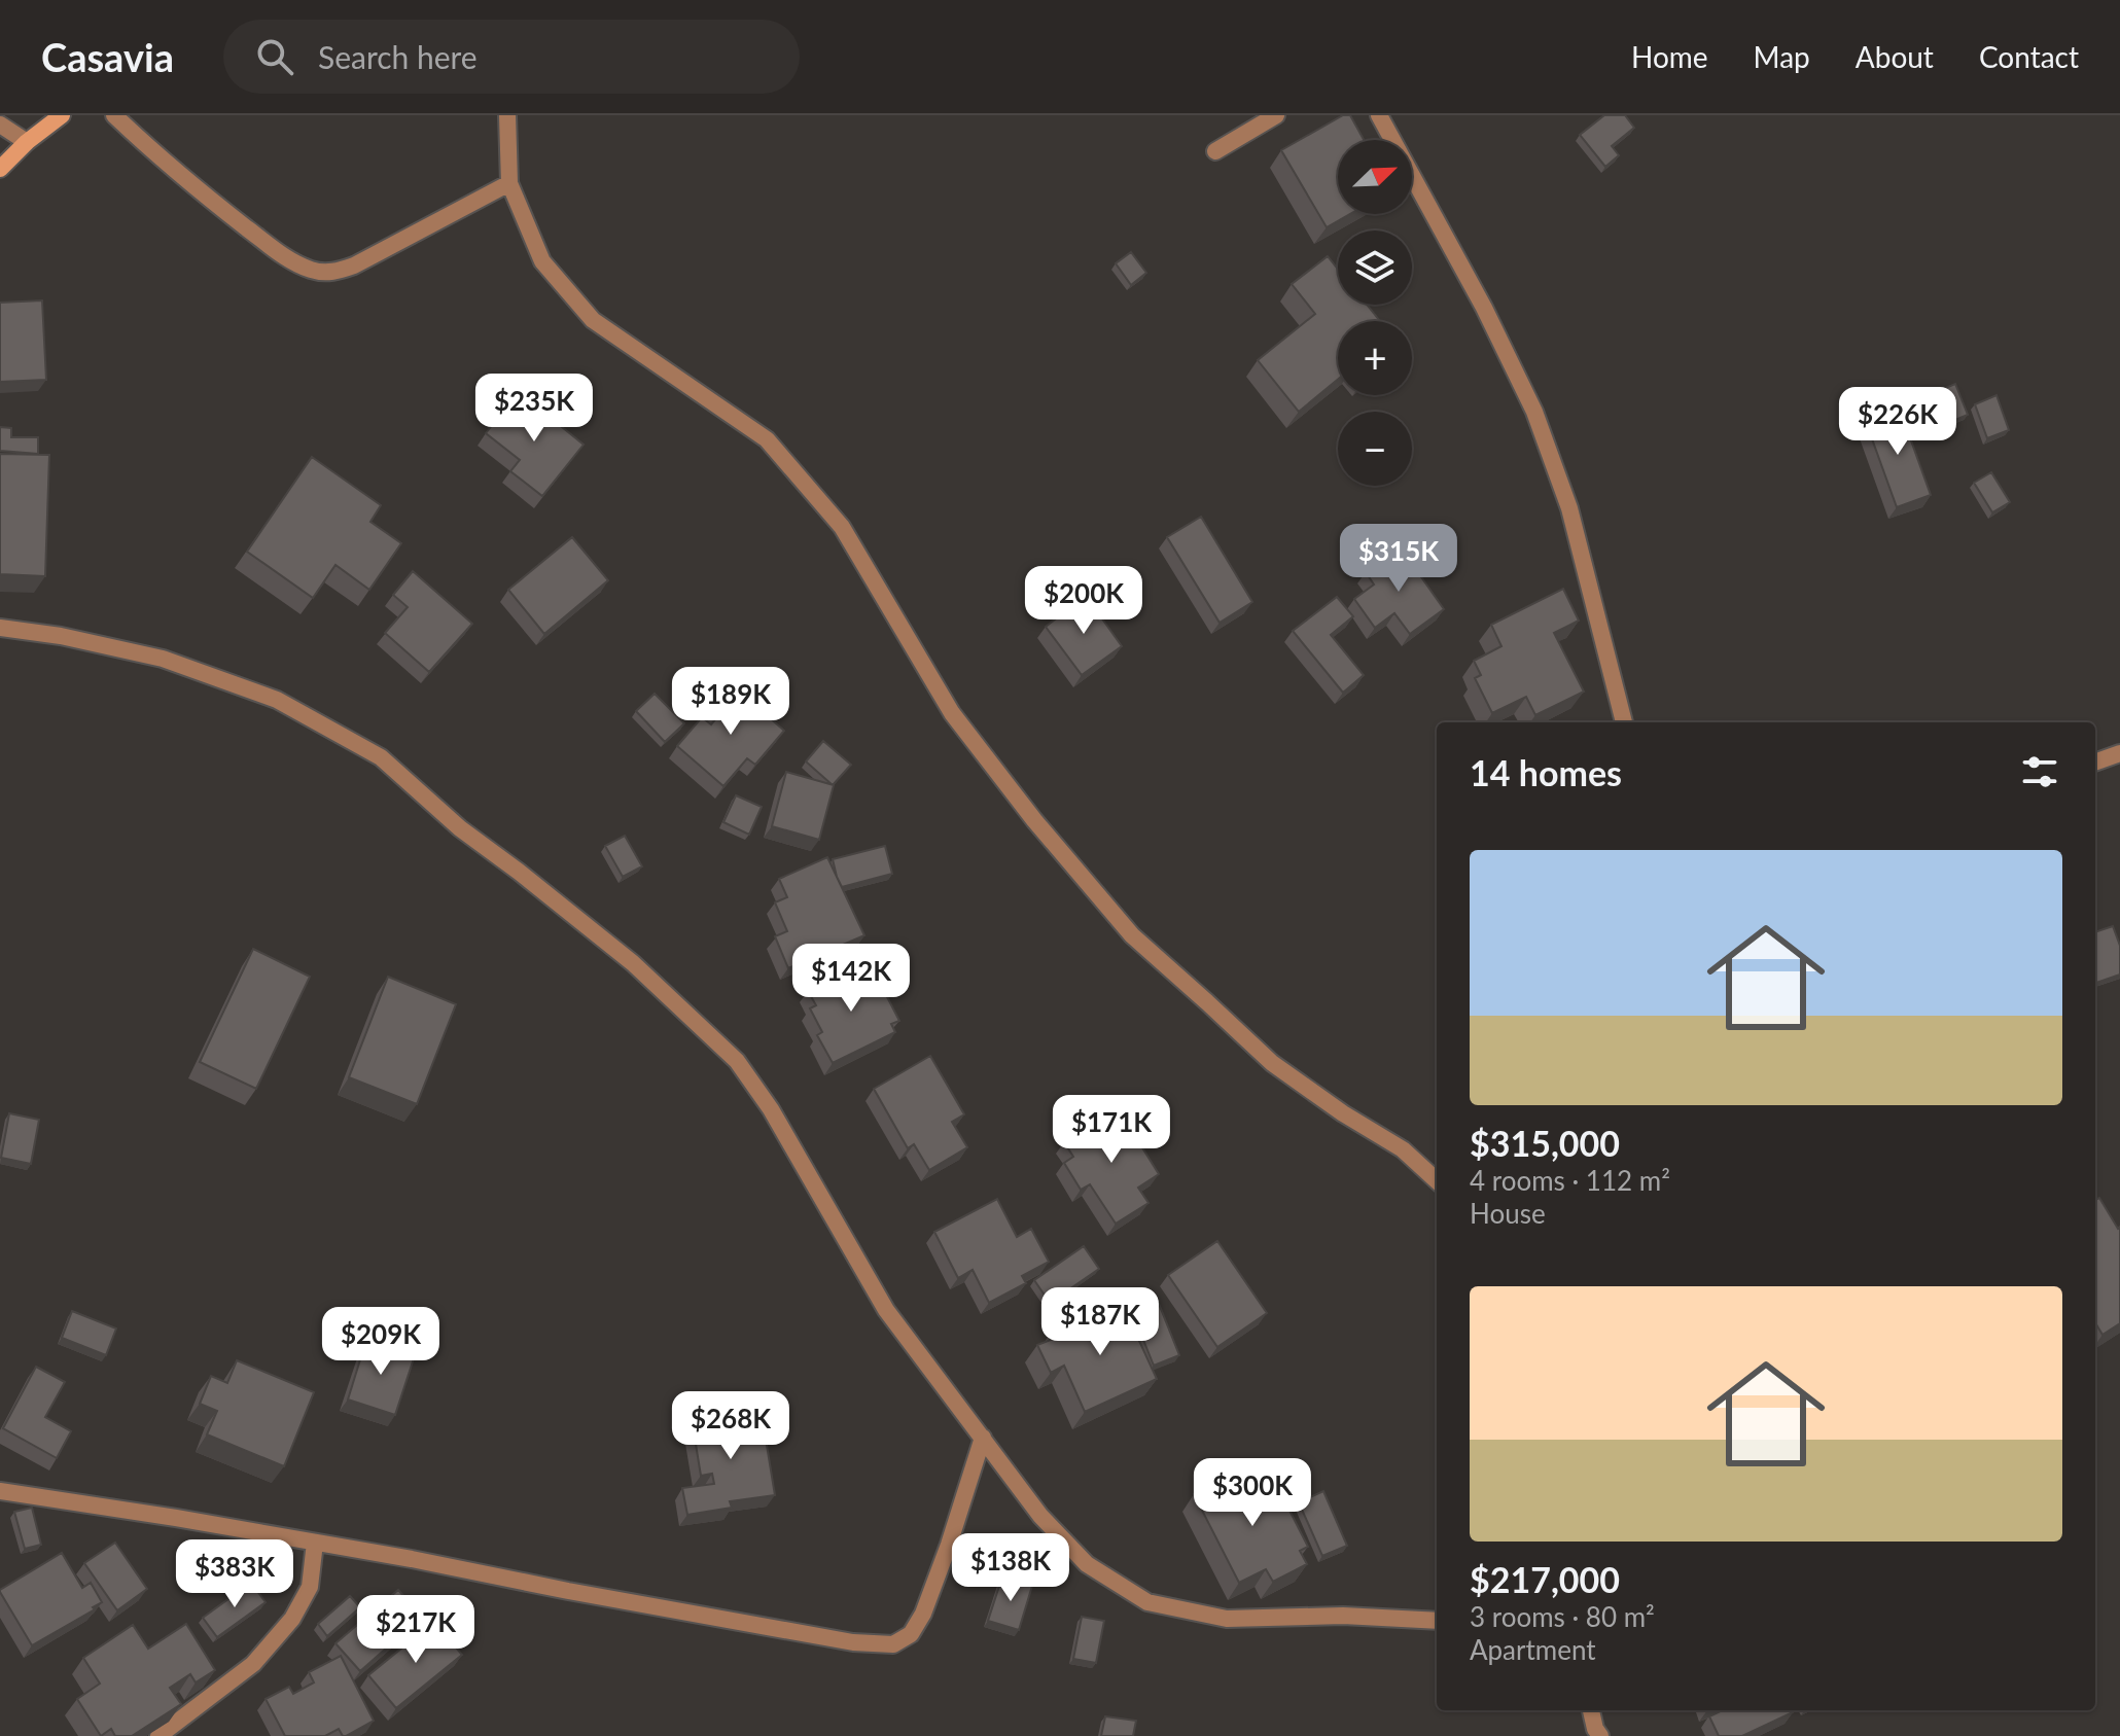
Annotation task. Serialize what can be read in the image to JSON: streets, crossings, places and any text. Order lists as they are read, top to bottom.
{
  "north": "top right",
  "page": {
    "header": "Casavia",
    "search": "Search here",
    "nav": [
      "Home",
      "Map",
      "About",
      "Contact"
    ],
    "map_buttons": ["+", "−"],
    "price": [
      "$235K",
      "$226K",
      "$315K",
      "$200K",
      "$189K",
      "$142K",
      "$171K",
      "$187K",
      "$209K",
      "$268K",
      "$300K",
      "$138K",
      "$383K",
      "$217K"
    ],
    "heading": "14 homes",
    "list": [
      {
        "name": "$315,000",
        "note": "4 rooms · 112 m² · House"
      },
      {
        "name": "$217,000",
        "note": "3 rooms · 80 m² · Apartment"
      }
    ]
  }
}
